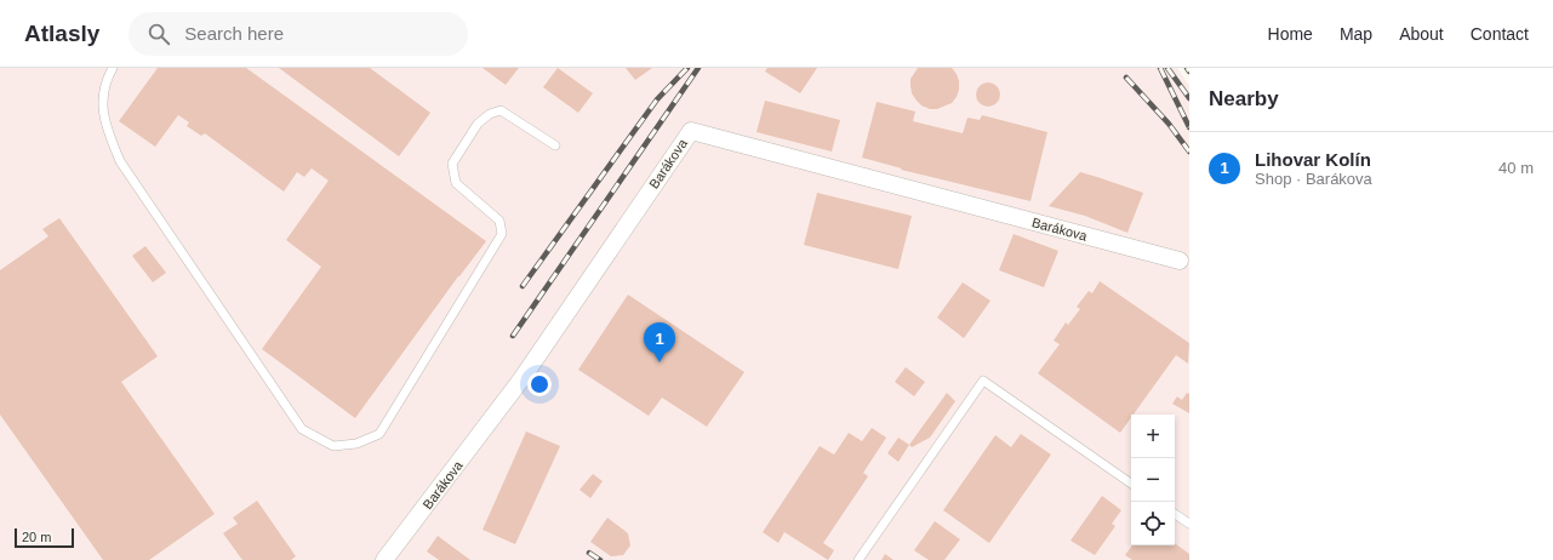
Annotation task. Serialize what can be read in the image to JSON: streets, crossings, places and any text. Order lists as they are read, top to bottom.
{
  "streets": {
    "street": ["Barákova"]
  },
  "scale_bar": "20 m",
  "page": {
    "header": "Atlasly",
    "search": "Search here",
    "nav": [
      "Home",
      "Map",
      "About",
      "Contact"
    ],
    "heading": "Nearby",
    "list": [
      {
        "mark": "1",
        "name": "Lihovar Kolín",
        "note": "Shop · Barákova",
        "value": "40 m"
      }
    ],
    "pins": "1",
    "map_buttons": ["+", "−"],
    "scale": "20 m"
  }
}
